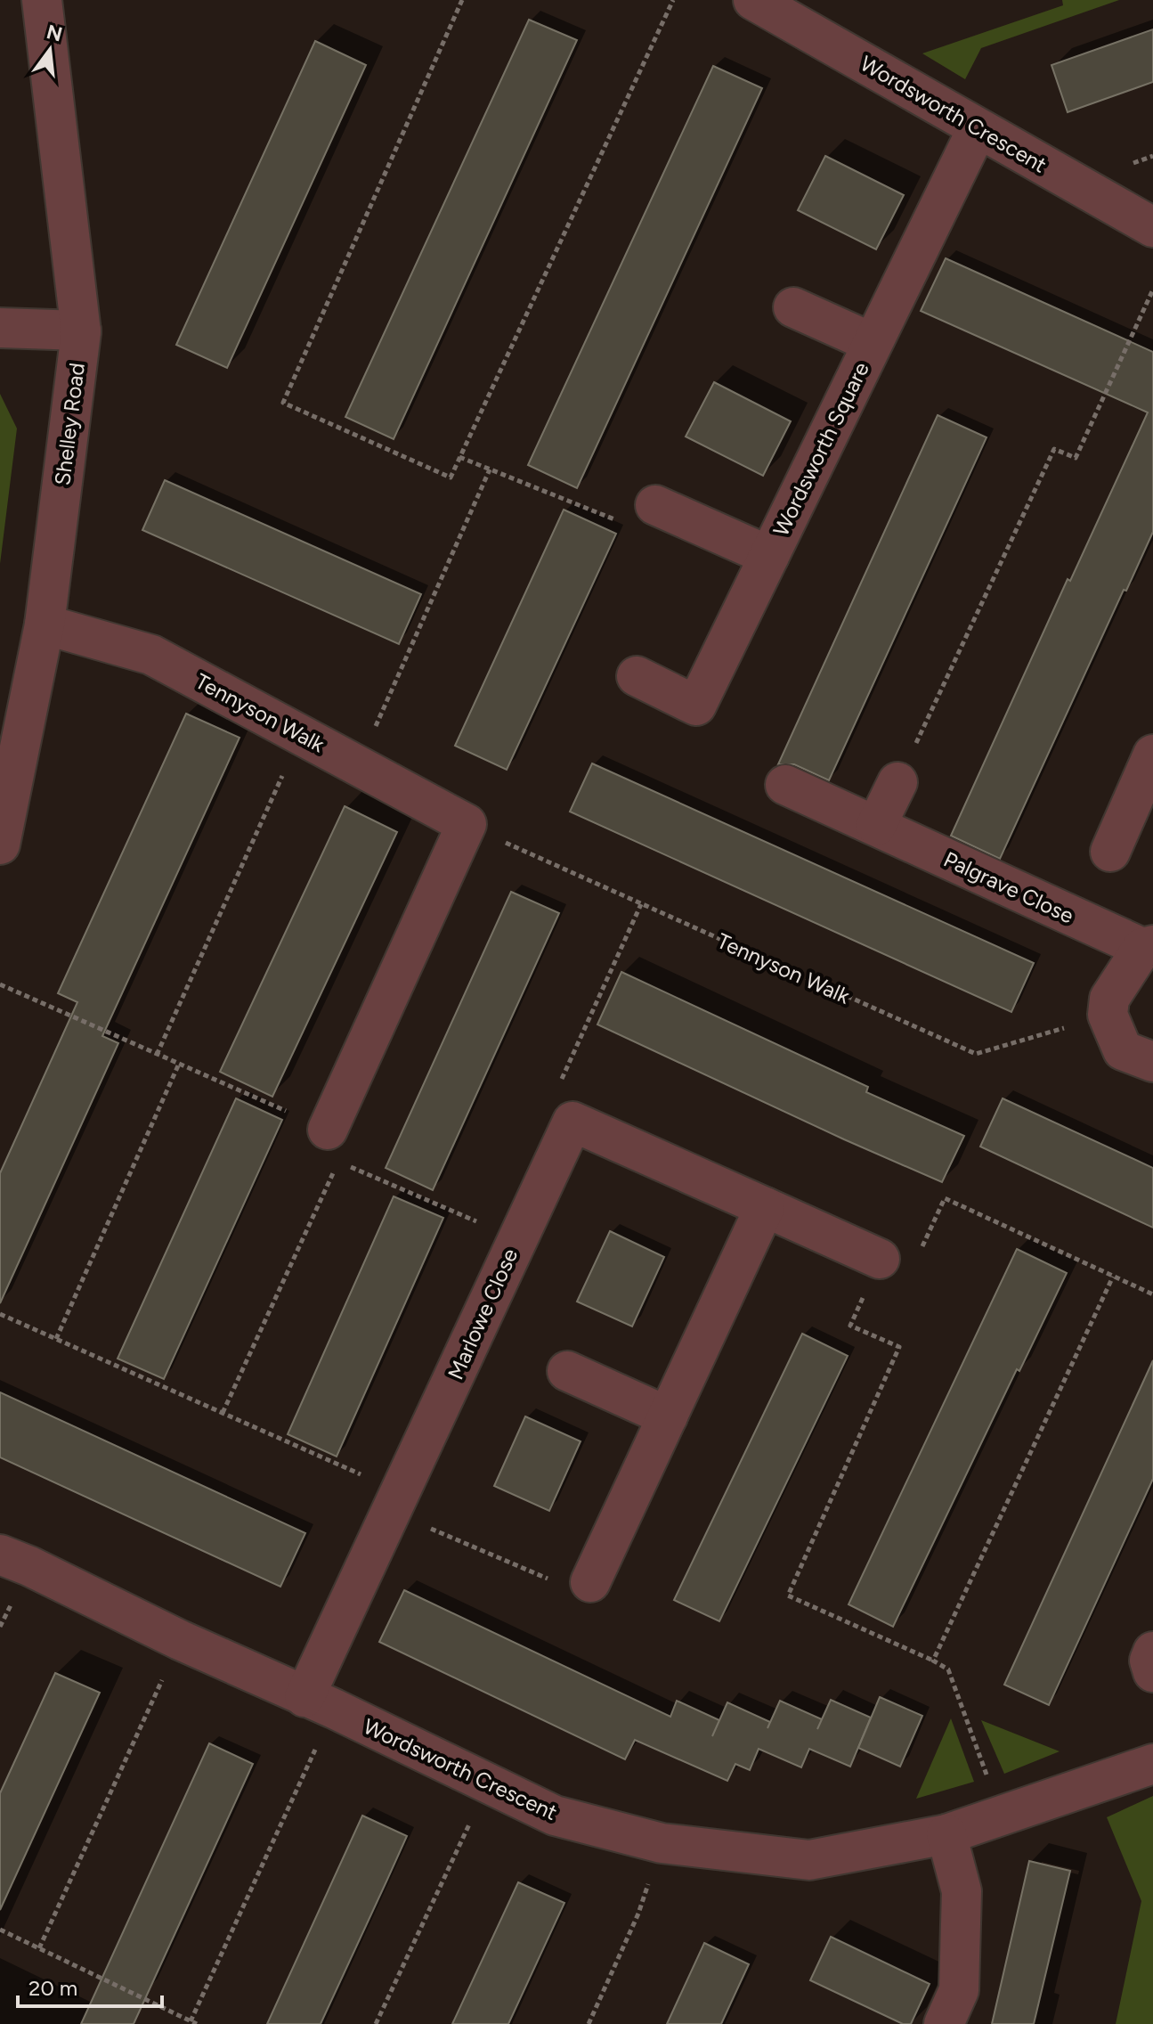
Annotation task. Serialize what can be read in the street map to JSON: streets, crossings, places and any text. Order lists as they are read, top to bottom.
{
  "streets": {
    "street": [
      "Wordsworth Crescent",
      "Shelley Road",
      "Wordsworth Square",
      "Tennyson Walk",
      "Palgrave Close",
      "Marlowe Close"
    ]
  },
  "crossings": [
    ["Wordsworth Crescent", "Wordsworth Square"],
    ["Wordsworth Crescent", "Marlowe Close"],
    ["Shelley Road", "Tennyson Walk"],
    ["Tennyson Walk", "Palgrave Close"]
  ],
  "scale_bar": "20 m",
  "north": "top"
}
